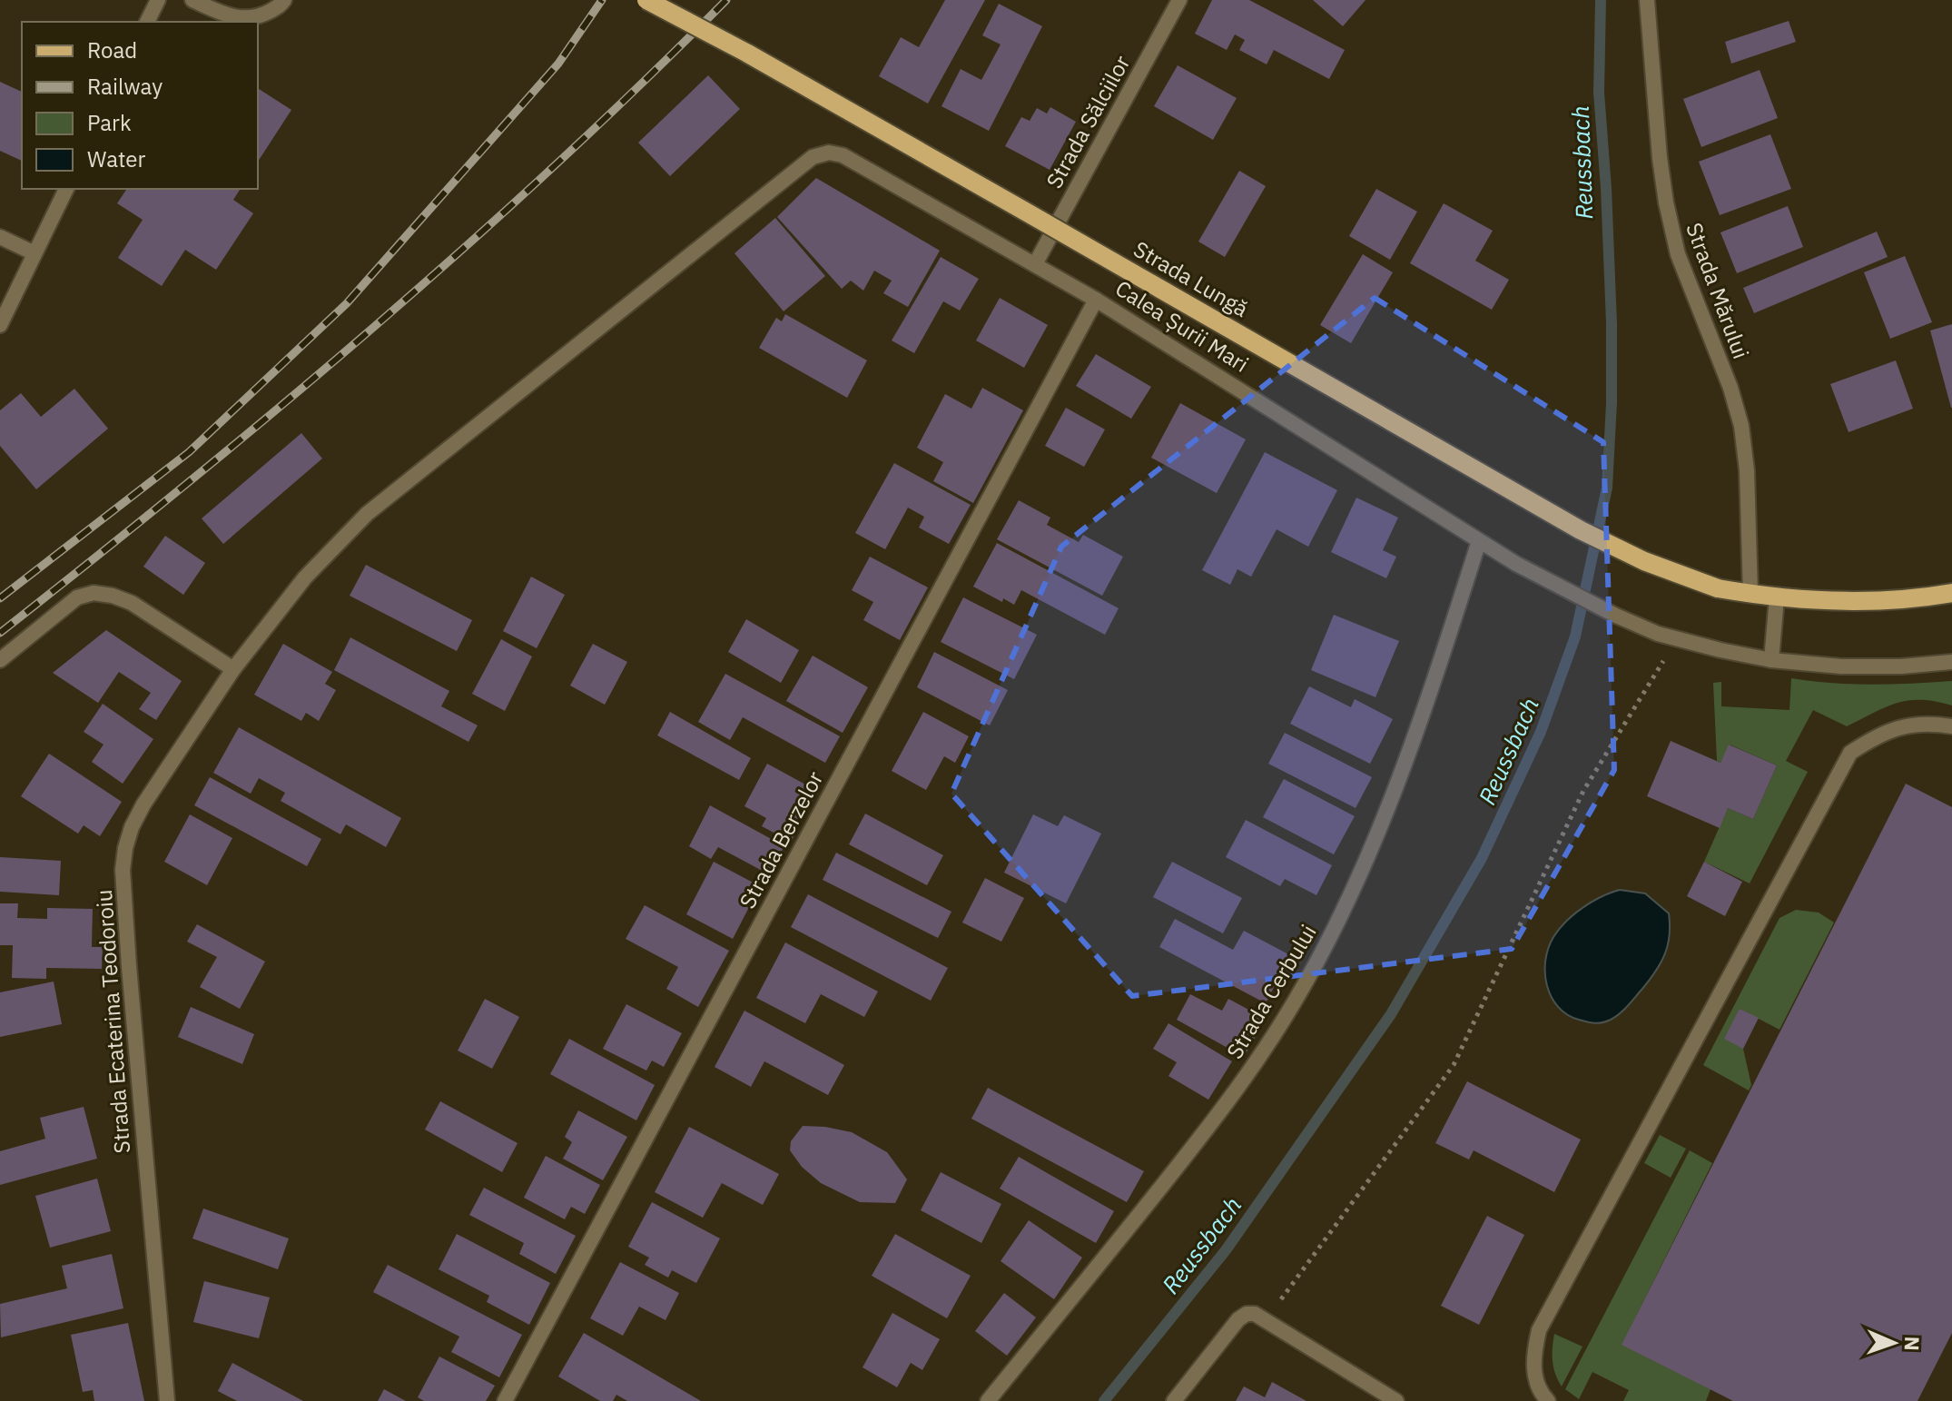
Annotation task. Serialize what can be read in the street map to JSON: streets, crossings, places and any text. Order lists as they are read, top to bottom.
{
  "streets": {
    "main road": ["Strada Lungă"],
    "street": [
      "Strada Sălciilor",
      "Strada Mărului",
      "Calea Șurii Mari",
      "Strada Berzelor",
      "Strada Cerbului",
      "Strada Ecaterina Teodoroiu"
    ]
  },
  "crossings": [
    ["Strada Sălciilor", "Calea Șurii Mari"],
    ["Strada Lungă", "Strada Mărului"],
    ["Calea Șurii Mari", "Strada Berzelor"],
    ["Calea Șurii Mari", "Strada Cerbului"],
    ["Calea Șurii Mari", "Strada Ecaterina Teodoroiu"]
  ],
  "water": ["Reussbach"],
  "legend": [
    "Road",
    "Railway",
    "Park",
    "Water"
  ],
  "north": "right"
}
